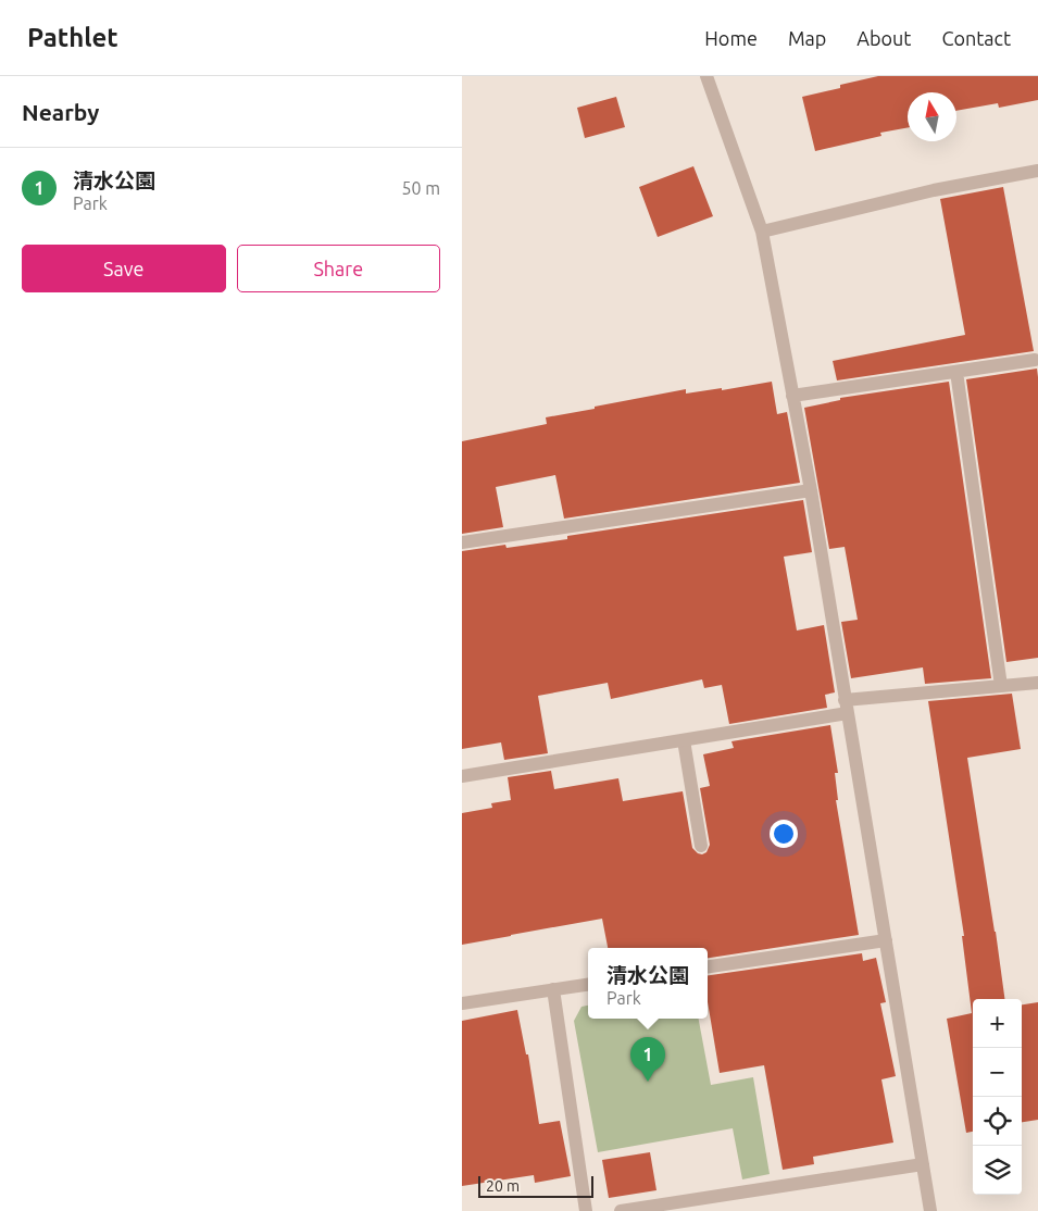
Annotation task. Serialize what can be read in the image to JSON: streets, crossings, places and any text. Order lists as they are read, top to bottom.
{
  "scale_bar": "20 m",
  "north": "top",
  "page": {
    "header": "Pathlet",
    "nav": [
      "Home",
      "Map",
      "About",
      "Contact"
    ],
    "heading": "Nearby",
    "list": [
      {
        "mark": "1",
        "name": "清水公園",
        "note": "Park",
        "value": "50 m"
      }
    ],
    "buttons": ["Save", "Share"],
    "popup": ["清水公園", "Park"],
    "map_buttons": ["+", "−"],
    "pins": "1",
    "scale": "20 m"
  }
}
